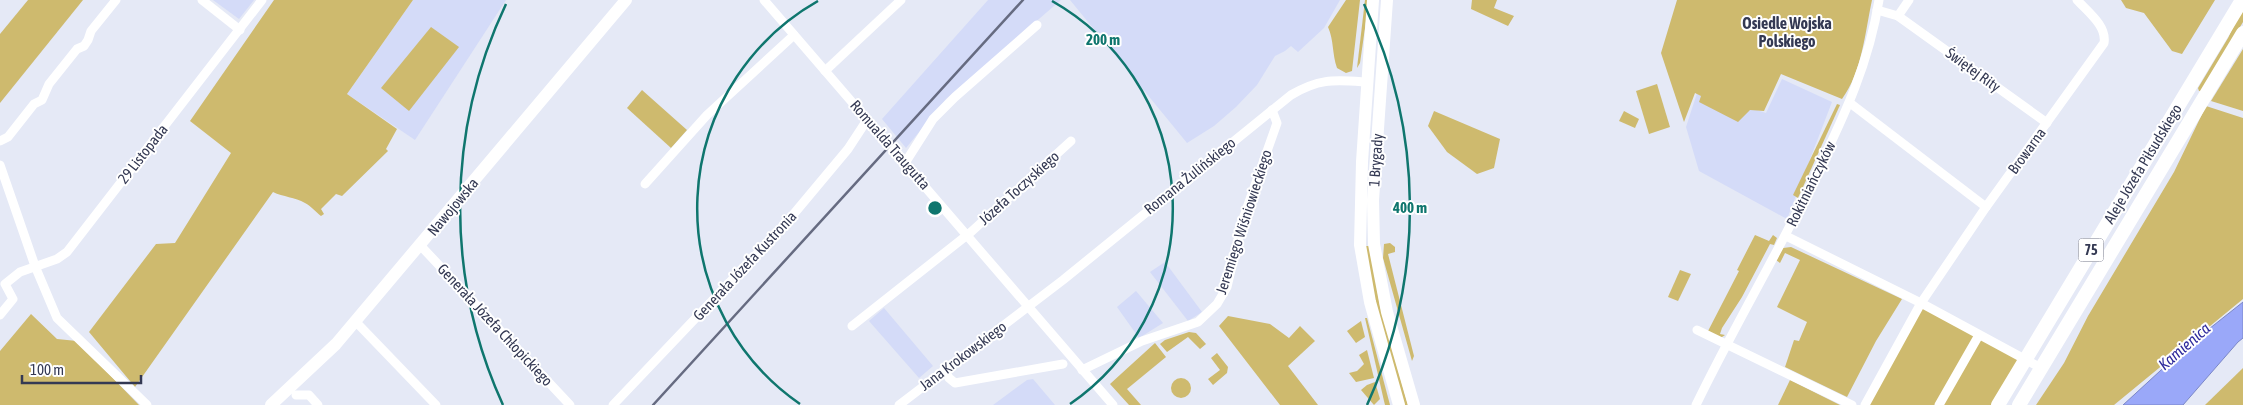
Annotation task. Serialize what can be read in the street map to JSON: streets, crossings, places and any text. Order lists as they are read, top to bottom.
{
  "streets": {
    "main road": ["Aleje Józefa Piłsudskiego", "75"],
    "street": [
      "Świętej Rity",
      "Romualda Traugutta",
      "Browarna",
      "29 Listopada",
      "1 Brygady",
      "Romana Żulińskiego",
      "Rokitniańczyków",
      "Józefa Toczyskiego",
      "Nawojowska",
      "Jeremiego Wiśniowieckiego",
      "Generała Józefa Kustronia",
      "Generała Józefa Chłopickiego",
      "Jana Krokowskiego"
    ]
  },
  "crossings": [
    ["Świętej Rity", "Browarna"],
    ["Romualda Traugutta", "Romana Żulińskiego"],
    ["Romualda Traugutta", "Józefa Toczyskiego"],
    ["Romualda Traugutta", "Jeremiego Wiśniowieckiego"],
    ["Romualda Traugutta", "Generała Józefa Kustronia"],
    ["Romualda Traugutta", "Jana Krokowskiego"],
    ["1 Brygady", "Romana Żulińskiego"],
    ["Romana Żulińskiego", "Jeremiego Wiśniowieckiego"],
    ["Romana Żulińskiego", "Jana Krokowskiego"],
    ["Nawojowska", "Generała Józefa Chłopickiego"]
  ],
  "districts": ["Osiedle Wojska Polskiego"],
  "water": ["Kamienica"],
  "scale_bar": "100 m",
  "rings": ["200 m", "400 m"]
}
